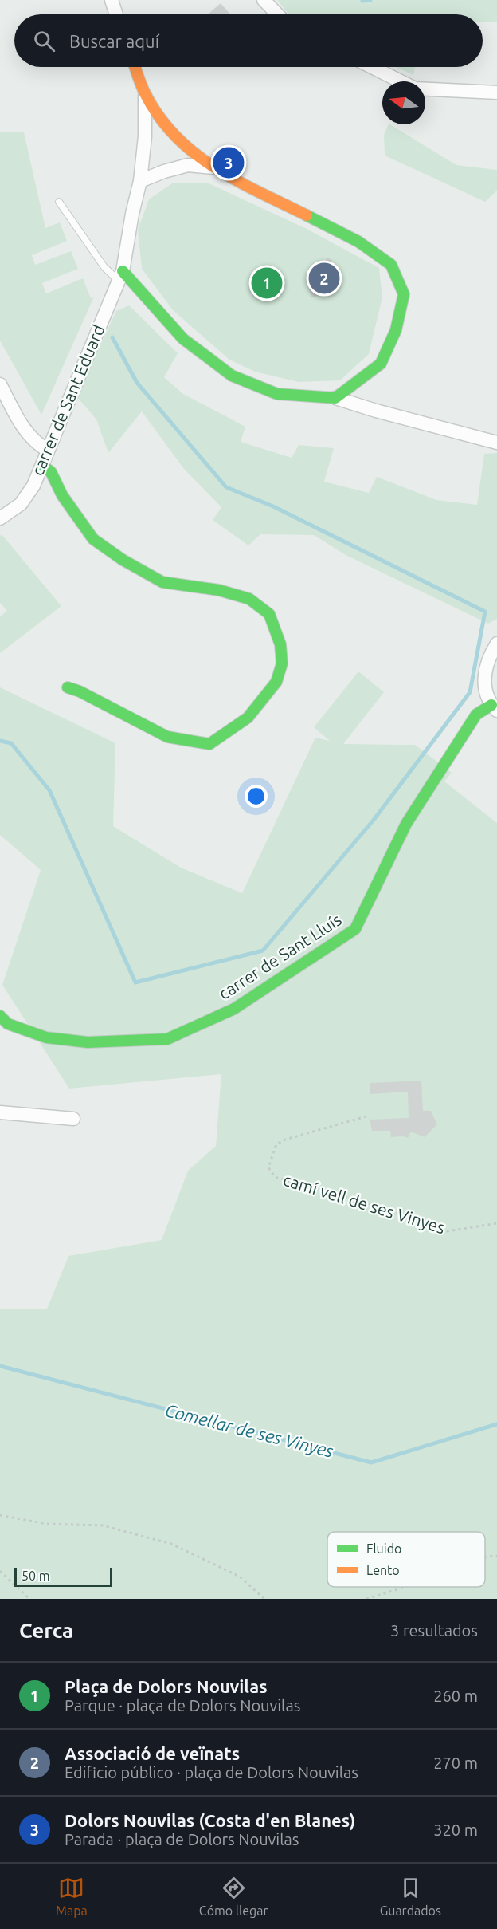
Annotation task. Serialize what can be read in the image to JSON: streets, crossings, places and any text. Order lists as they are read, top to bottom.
{
  "streets": {
    "street": ["carrer de Sant Eduard", "carrer de Sant Lluís"],
    "path": ["camí vell de ses Vinyes"]
  },
  "water": ["Comellar de ses Vinyes"],
  "legend": ["Fluido", "Lento"],
  "scale_bar": "50 m",
  "north": "left",
  "page": {
    "search": "Buscar aquí",
    "pins": ["3", "2", "1"],
    "scale": "50 m",
    "heading": ["Cerca", "3 resultados"],
    "list": [
      {
        "mark": "1",
        "name": "Plaça de Dolors Nouvilas",
        "note": "Parque · plaça de Dolors Nouvilas",
        "value": "260 m"
      },
      {
        "mark": "2",
        "name": "Associació de veïnats",
        "note": "Edificio público · plaça de Dolors Nouvilas",
        "value": "270 m"
      },
      {
        "mark": "3",
        "name": "Dolors Nouvilas (Costa d'en Blanes)",
        "note": "Parada · plaça de Dolors Nouvilas",
        "value": "320 m"
      }
    ],
    "nav": ["Mapa", "Cómo llegar", "Guardados"]
  }
}
